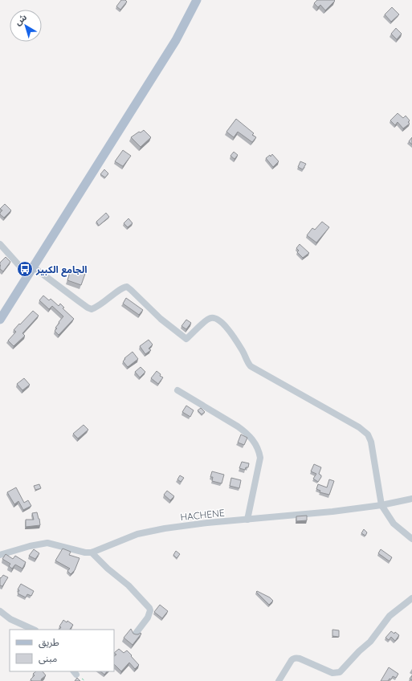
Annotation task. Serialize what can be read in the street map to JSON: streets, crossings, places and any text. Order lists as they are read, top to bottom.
{
  "streets": {
    "street": ["HACHENE"]
  },
  "places": {
    "bus stop": ["الجامع الكبير"]
  },
  "legend": ["طريق", "مبنى"],
  "north": "top left"
}
